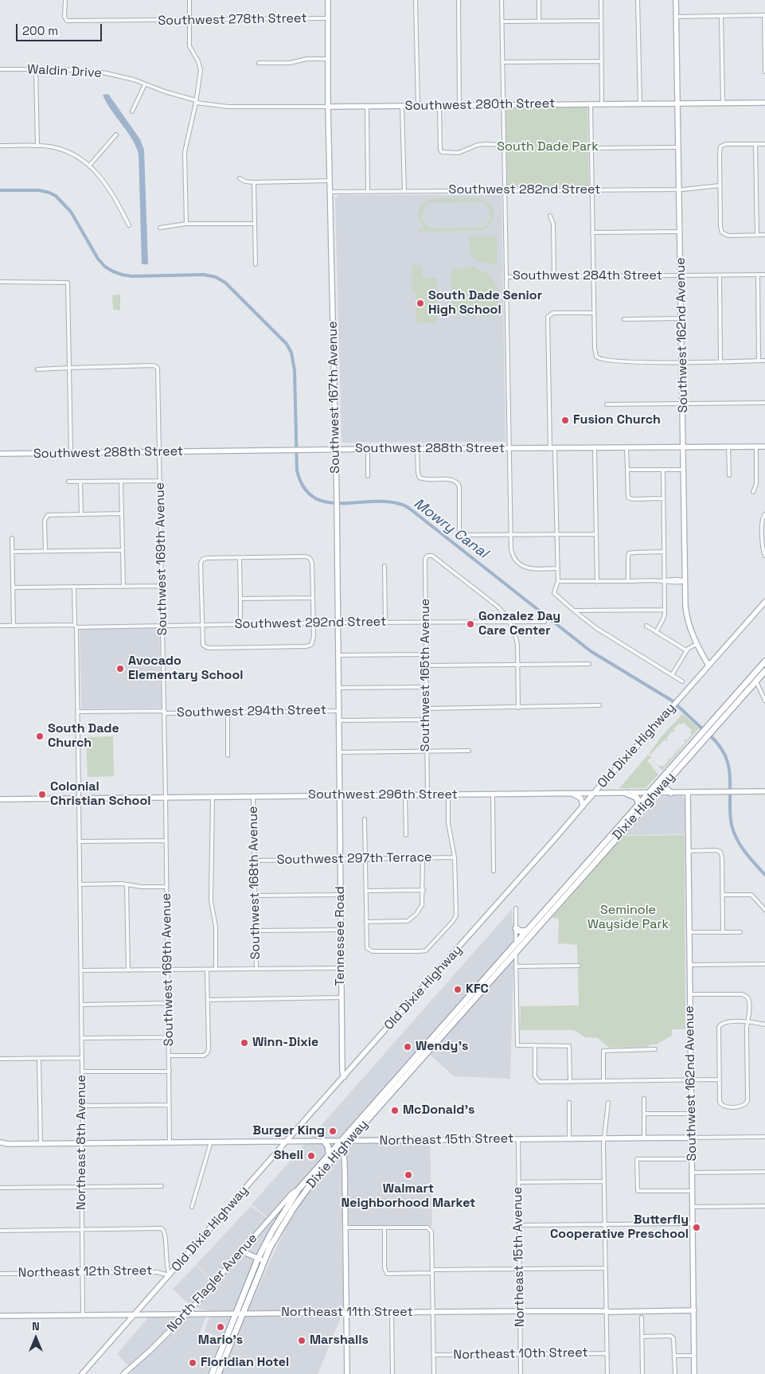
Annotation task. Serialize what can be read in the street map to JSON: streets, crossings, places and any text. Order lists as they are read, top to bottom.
{
  "streets": {
    "highway": ["Dixie Highway"],
    "street": [
      "Southwest 278th Street",
      "Waldin Drive",
      "Southwest 280th Street",
      "Southwest 282nd Street",
      "Southwest 284th Street",
      "Southwest 162nd Avenue",
      "Southwest 167th Avenue",
      "Southwest 288th Street",
      "Southwest 169th Avenue",
      "Southwest 292nd Street",
      "Southwest 165th Avenue",
      "Southwest 294th Street",
      "Old Dixie Highway",
      "Southwest 296th Street",
      "Southwest 297th Terrace",
      "Southwest 168th Avenue",
      "Tennessee Road",
      "Northeast 15th Street",
      "Northeast 8th Avenue",
      "Northeast 15th Avenue",
      "Northeast 12th Street",
      "North Flagler Avenue",
      "Northeast 11th Street",
      "Northeast 10th Street"
    ]
  },
  "crossings": [
    ["Southwest 278th Street", "Southwest 167th Avenue"],
    ["Waldin Drive", "Southwest 280th Street"],
    ["Southwest 280th Street", "Southwest 162nd Avenue"],
    ["Southwest 280th Street", "Southwest 167th Avenue"],
    ["Southwest 282nd Street", "Southwest 162nd Avenue"],
    ["Southwest 282nd Street", "Southwest 167th Avenue"],
    ["Southwest 284th Street", "Southwest 162nd Avenue"],
    ["Southwest 162nd Avenue", "Southwest 288th Street"],
    ["Southwest 162nd Avenue", "Old Dixie Highway"],
    ["Southwest 162nd Avenue", "Southwest 296th Street"],
    ["Southwest 162nd Avenue", "Northeast 15th Street"],
    ["Southwest 162nd Avenue", "Northeast 11th Street"],
    ["Southwest 167th Avenue", "Southwest 288th Street"],
    ["Southwest 167th Avenue", "Southwest 292nd Street"],
    ["Southwest 167th Avenue", "Southwest 294th Street"],
    ["Southwest 167th Avenue", "Southwest 296th Street"],
    ["Southwest 167th Avenue", "Tennessee Road"],
    ["Southwest 288th Street", "Southwest 169th Avenue"],
    ["Southwest 169th Avenue", "Southwest 292nd Street"],
    ["Southwest 169th Avenue", "Southwest 294th Street"],
    ["Southwest 169th Avenue", "Southwest 296th Street"],
    ["Southwest 169th Avenue", "Northeast 15th Street"],
    ["Southwest 292nd Street", "Southwest 165th Avenue"],
    ["Southwest 292nd Street", "Northeast 8th Avenue"],
    ["Southwest 165th Avenue", "Southwest 296th Street"],
    ["Southwest 294th Street", "Northeast 8th Avenue"],
    ["Old Dixie Highway", "Southwest 296th Street"],
    ["Old Dixie Highway", "Tennessee Road"],
    ["Old Dixie Highway", "Northeast 15th Street"],
    ["Old Dixie Highway", "Northeast 12th Street"],
    ["Old Dixie Highway", "Northeast 11th Street"],
    ["Southwest 296th Street", "Dixie Highway"],
    ["Southwest 296th Street", "Southwest 168th Avenue"],
    ["Southwest 296th Street", "Tennessee Road"],
    ["Southwest 296th Street", "Northeast 8th Avenue"],
    ["Dixie Highway", "Northeast 15th Street"],
    ["Dixie Highway", "North Flagler Avenue"],
    ["Dixie Highway", "Northeast 11th Street"],
    ["Southwest 297th Terrace", "Southwest 168th Avenue"],
    ["Southwest 297th Terrace", "Tennessee Road"],
    ["Northeast 15th Street", "Northeast 8th Avenue"],
    ["Northeast 15th Street", "Northeast 15th Avenue"],
    ["Northeast 8th Avenue", "Northeast 12th Street"],
    ["Northeast 8th Avenue", "Northeast 11th Street"],
    ["Northeast 15th Avenue", "Northeast 11th Street"],
    ["Northeast 15th Avenue", "Northeast 10th Street"],
    ["North Flagler Avenue", "Northeast 11th Street"]
  ],
  "water": ["Mowry Canal"],
  "parks": ["South Dade Park", "Seminole Wayside Park"],
  "places": [
    "South Dade Senior High School",
    "Fusion Church",
    "Gonzalez Day Care Center",
    "Avocado Elementary School",
    "South Dade Church",
    "Colonial Christian School",
    "KFC",
    "Winn-Dixie",
    "Wendy's",
    "McDonald's",
    "Burger King",
    "Shell",
    "Walmart Neighborhood Market",
    "Butterfly Cooperative Preschool",
    "Mario's",
    "Marshalls",
    "Floridian Hotel"
  ],
  "scale_bar": "200 m",
  "north": "top"
}
